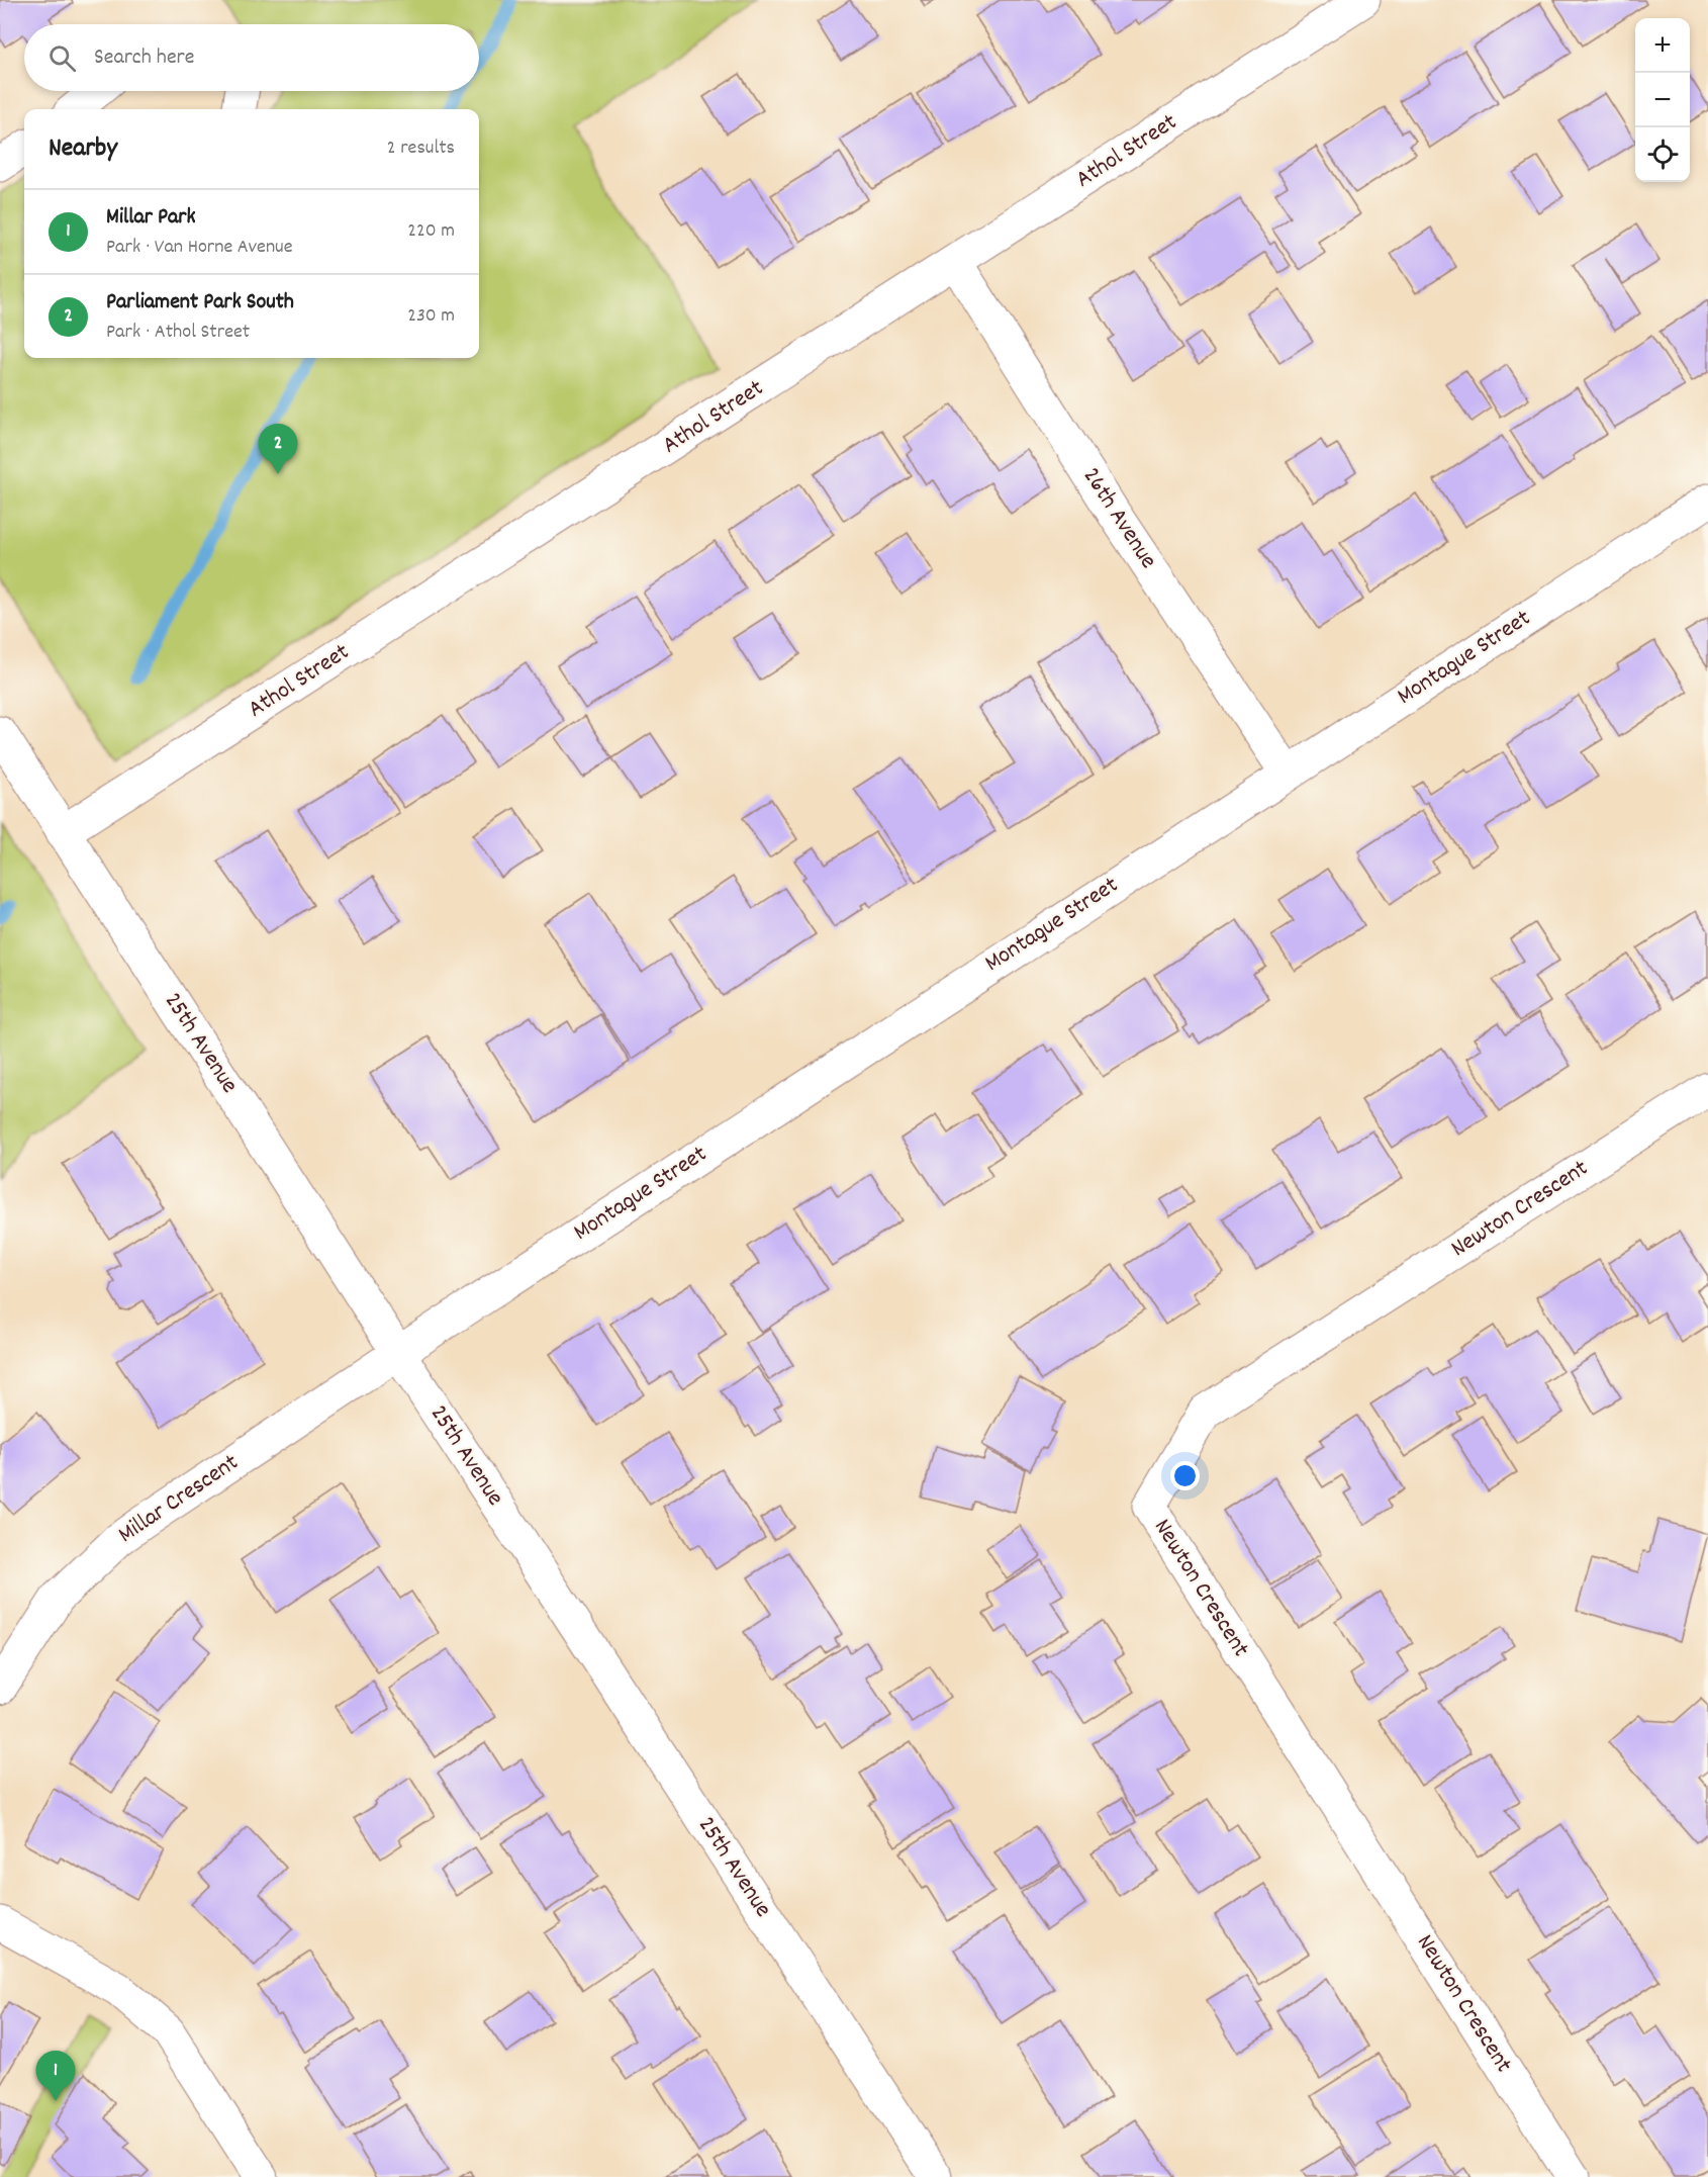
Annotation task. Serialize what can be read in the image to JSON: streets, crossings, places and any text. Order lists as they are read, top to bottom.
{
  "streets": {
    "street": [
      "Athol Street",
      "26th Avenue",
      "Montague Street",
      "25th Avenue",
      "Newton Crescent",
      "Millar Crescent"
    ]
  },
  "crossings": [
    ["Athol Street", "26th Avenue"],
    ["Athol Street", "25th Avenue"],
    ["26th Avenue", "Montague Street"],
    ["Montague Street", "25th Avenue"],
    ["Montague Street", "Millar Crescent"],
    ["25th Avenue", "Millar Crescent"]
  ],
  "page": {
    "map_buttons": ["+", "−"],
    "search": "Search here",
    "heading": ["Nearby", "2 results"],
    "list": [
      {
        "mark": "1",
        "name": "Millar Park",
        "note": "Park · Van Horne Avenue",
        "value": "220 m"
      },
      {
        "mark": "2",
        "name": "Parliament Park South",
        "note": "Park · Athol Street",
        "value": "230 m"
      }
    ],
    "pins": ["2", "1"]
  }
}
